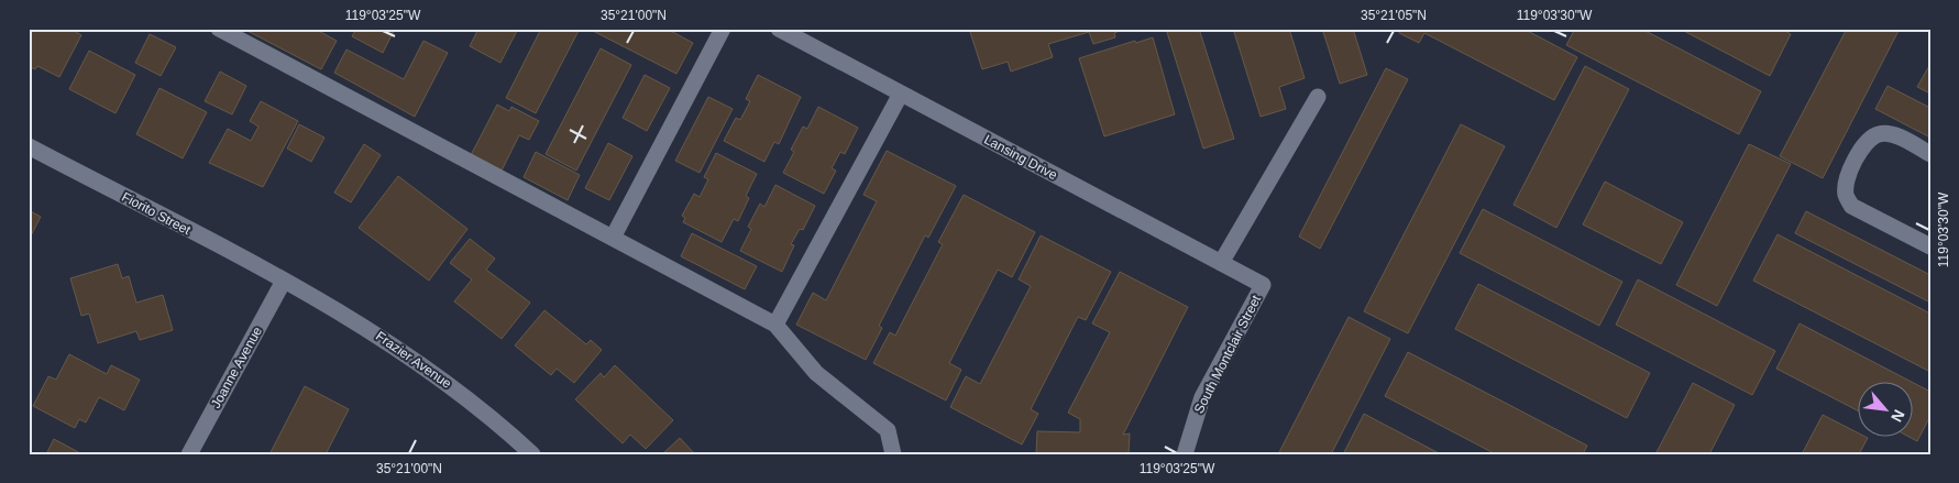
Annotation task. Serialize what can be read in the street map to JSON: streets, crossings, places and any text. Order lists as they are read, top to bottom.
{
  "streets": {
    "street": [
      "Lansing Drive",
      "Fiorito Street",
      "South Montclair Street",
      "Frazier Avenue",
      "Joanne Avenue"
    ]
  },
  "crossings": [
    ["Lansing Drive", "South Montclair Street"],
    ["Fiorito Street", "Frazier Avenue"],
    ["Fiorito Street", "Joanne Avenue"],
    ["Frazier Avenue", "Joanne Avenue"]
  ],
  "north": "bottom right",
  "coordinates": [
    "119°03'25\"W",
    "35°21'00\"N",
    "35°21'05\"N",
    "119°03'30\"W"
  ]
}
